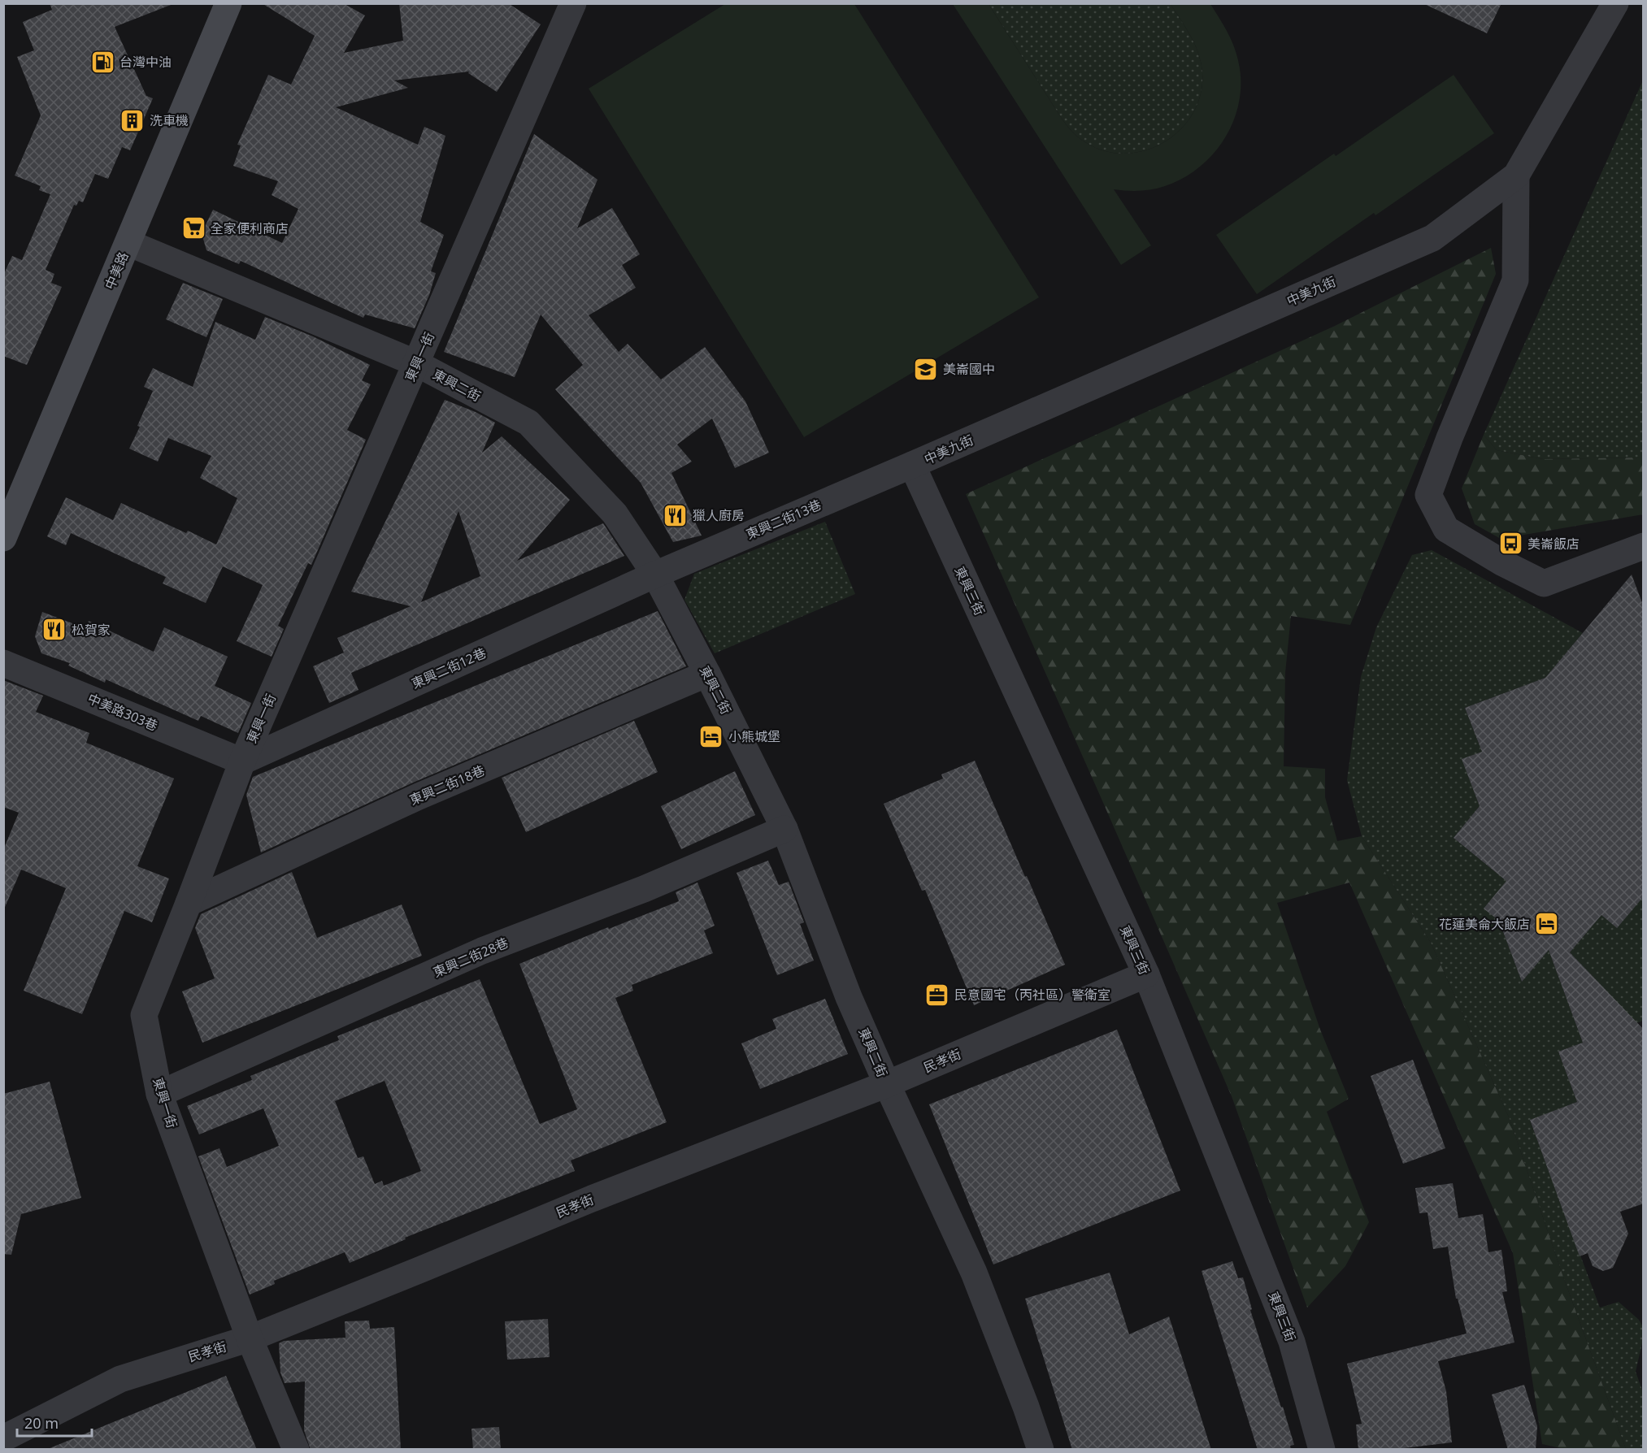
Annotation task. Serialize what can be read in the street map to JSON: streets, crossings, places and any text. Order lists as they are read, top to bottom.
{
  "streets": {
    "street": [
      "中美路",
      "中美九街",
      "東興一街",
      "東興二街",
      "東興二街13巷",
      "東興三街",
      "東興二街12巷",
      "中美路303巷",
      "東興二街18巷",
      "東興二街28巷",
      "民孝街"
    ]
  },
  "crossings": [
    ["中美路", "東興二街"],
    ["中美九街", "東興二街13巷"],
    ["中美九街", "東興三街"],
    ["東興一街", "東興二街"],
    ["東興一街", "東興二街12巷"],
    ["東興一街", "中美路303巷"],
    ["東興一街", "東興二街18巷"],
    ["東興一街", "東興二街28巷"],
    ["東興一街", "民孝街"],
    ["東興二街", "東興二街13巷"],
    ["東興二街", "東興二街12巷"],
    ["東興二街", "東興二街18巷"],
    ["東興二街", "東興二街28巷"],
    ["東興二街", "民孝街"],
    ["東興二街13巷", "東興三街"],
    ["東興二街13巷", "東興二街12巷"],
    ["東興三街", "民孝街"],
    ["東興二街12巷", "中美路303巷"]
  ],
  "places": {
    "fuel station": ["台灣中油"],
    "building": ["洗車機"],
    "supermarket": ["全家便利商店"],
    "school or university": ["美崙國中"],
    "restaurant": ["獵人廚房", "松賀家"],
    "bus stop": ["美崙飯店"],
    "hotel": ["小熊城堡", "花蓮美侖大飯店"],
    "office": ["民意國宅（丙社區）警衛室"]
  },
  "scale_bar": "20 m"
}
